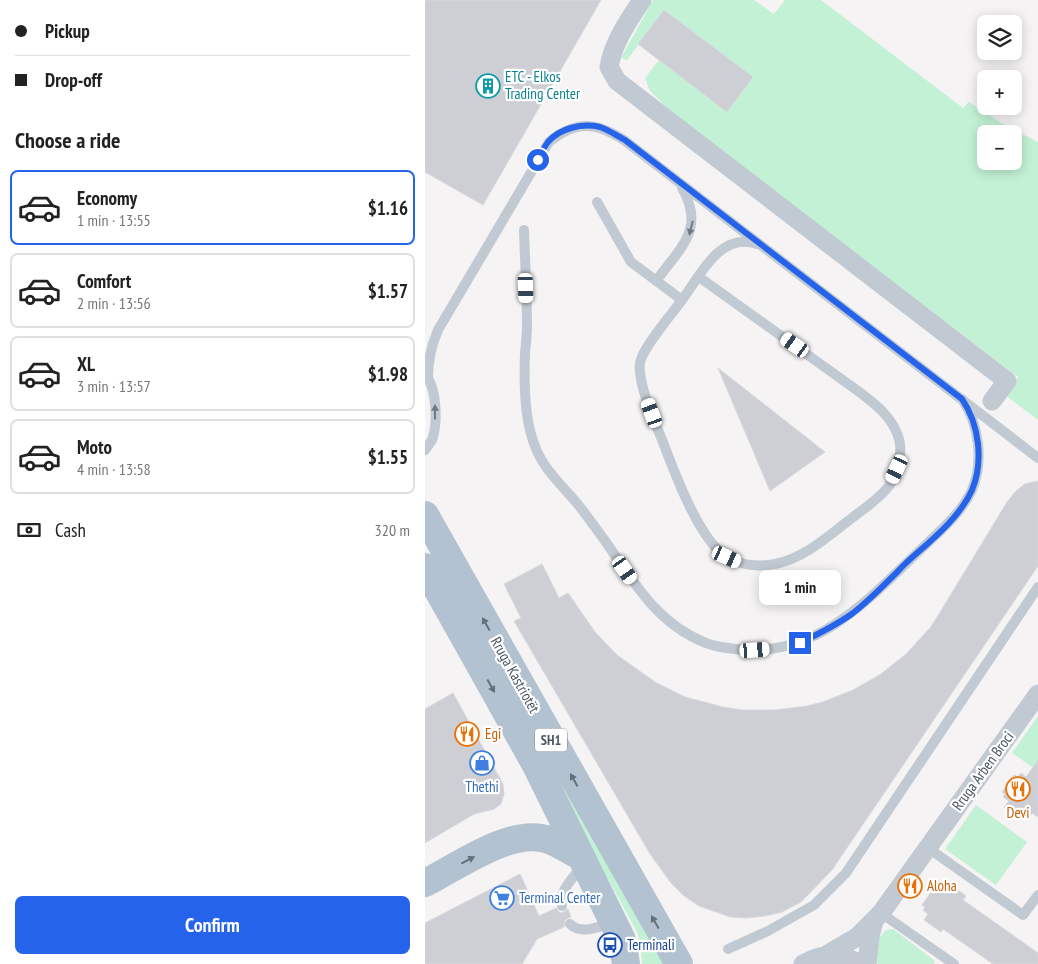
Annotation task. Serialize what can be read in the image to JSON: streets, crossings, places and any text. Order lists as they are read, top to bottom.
{
  "streets": {
    "main road": ["Rruga Kastriotët", "SH1"],
    "street": ["Rruga Arben Broci"]
  },
  "places": {
    "building": ["ETC - Elkos Trading Center"],
    "restaurant": ["Egi", "Devi", "Aloha"],
    "shop": ["Thethi"],
    "supermarket": ["Terminal Center"],
    "bus stop": ["Terminali"]
  },
  "page": {
    "banner": ["Pickup", "Drop-off"],
    "map_buttons": ["+", "−"],
    "heading": "Choose a ride",
    "list": [
      {
        "name": "Economy",
        "note": "1 min · 13:55",
        "value": "$1.16"
      },
      {
        "name": "Comfort",
        "note": "2 min · 13:56",
        "value": "$1.57"
      },
      {
        "name": "XL",
        "note": "3 min · 13:57",
        "value": "$1.98"
      },
      {
        "name": "Moto",
        "note": "4 min · 13:58",
        "value": "$1.55"
      }
    ],
    "pay": ["Cash", "320 m"],
    "bubble": "1 min",
    "buttons": "Confirm"
  }
}
